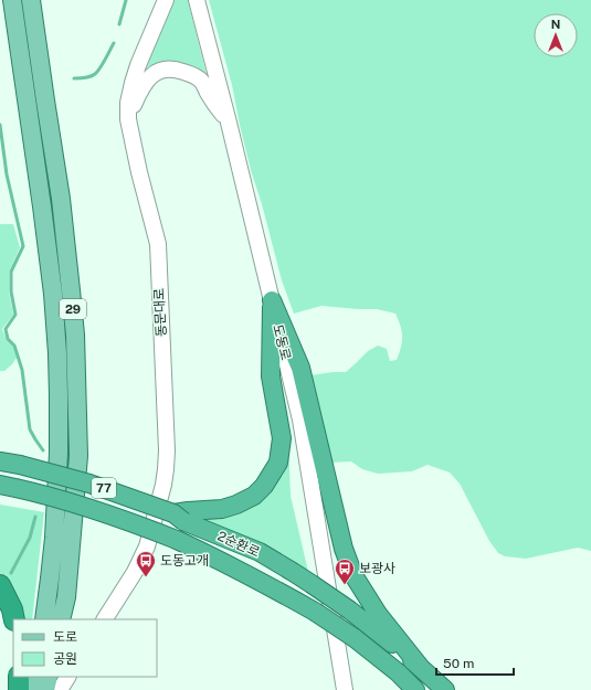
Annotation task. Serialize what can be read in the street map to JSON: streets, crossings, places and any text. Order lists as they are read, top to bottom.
{
  "streets": {
    "highway": ["77", "2순환로"],
    "main road": ["29", "동문대로", "도동로"]
  },
  "places": {
    "bus stop": ["도동고개", "보광사"]
  },
  "legend": ["도로", "공원"],
  "scale_bar": "50 m",
  "north": "top"
}
